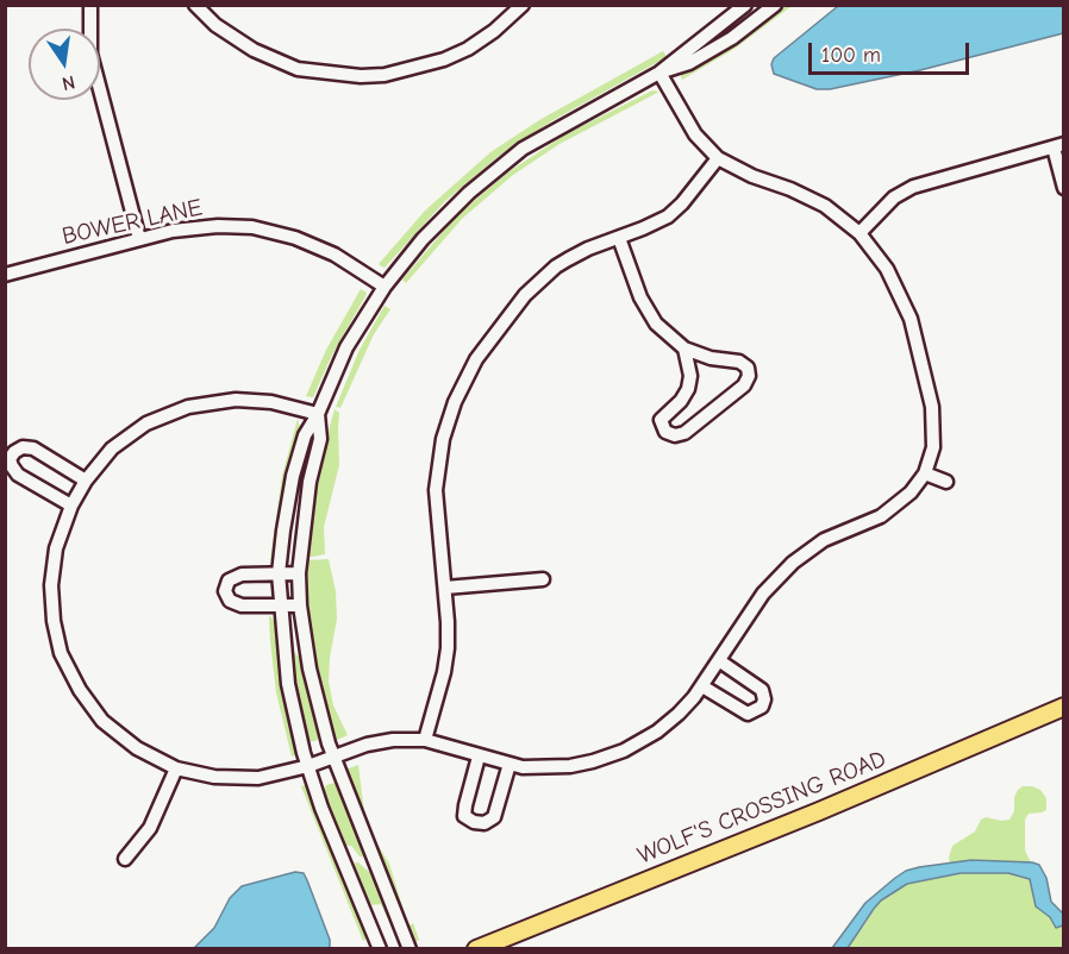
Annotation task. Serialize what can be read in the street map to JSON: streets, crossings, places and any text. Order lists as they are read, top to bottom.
{
  "streets": {
    "main road": ["WOLF'S CROSSING ROAD"],
    "street": ["BOWER LANE"]
  },
  "scale_bar": "100 m",
  "north": "bottom"
}
